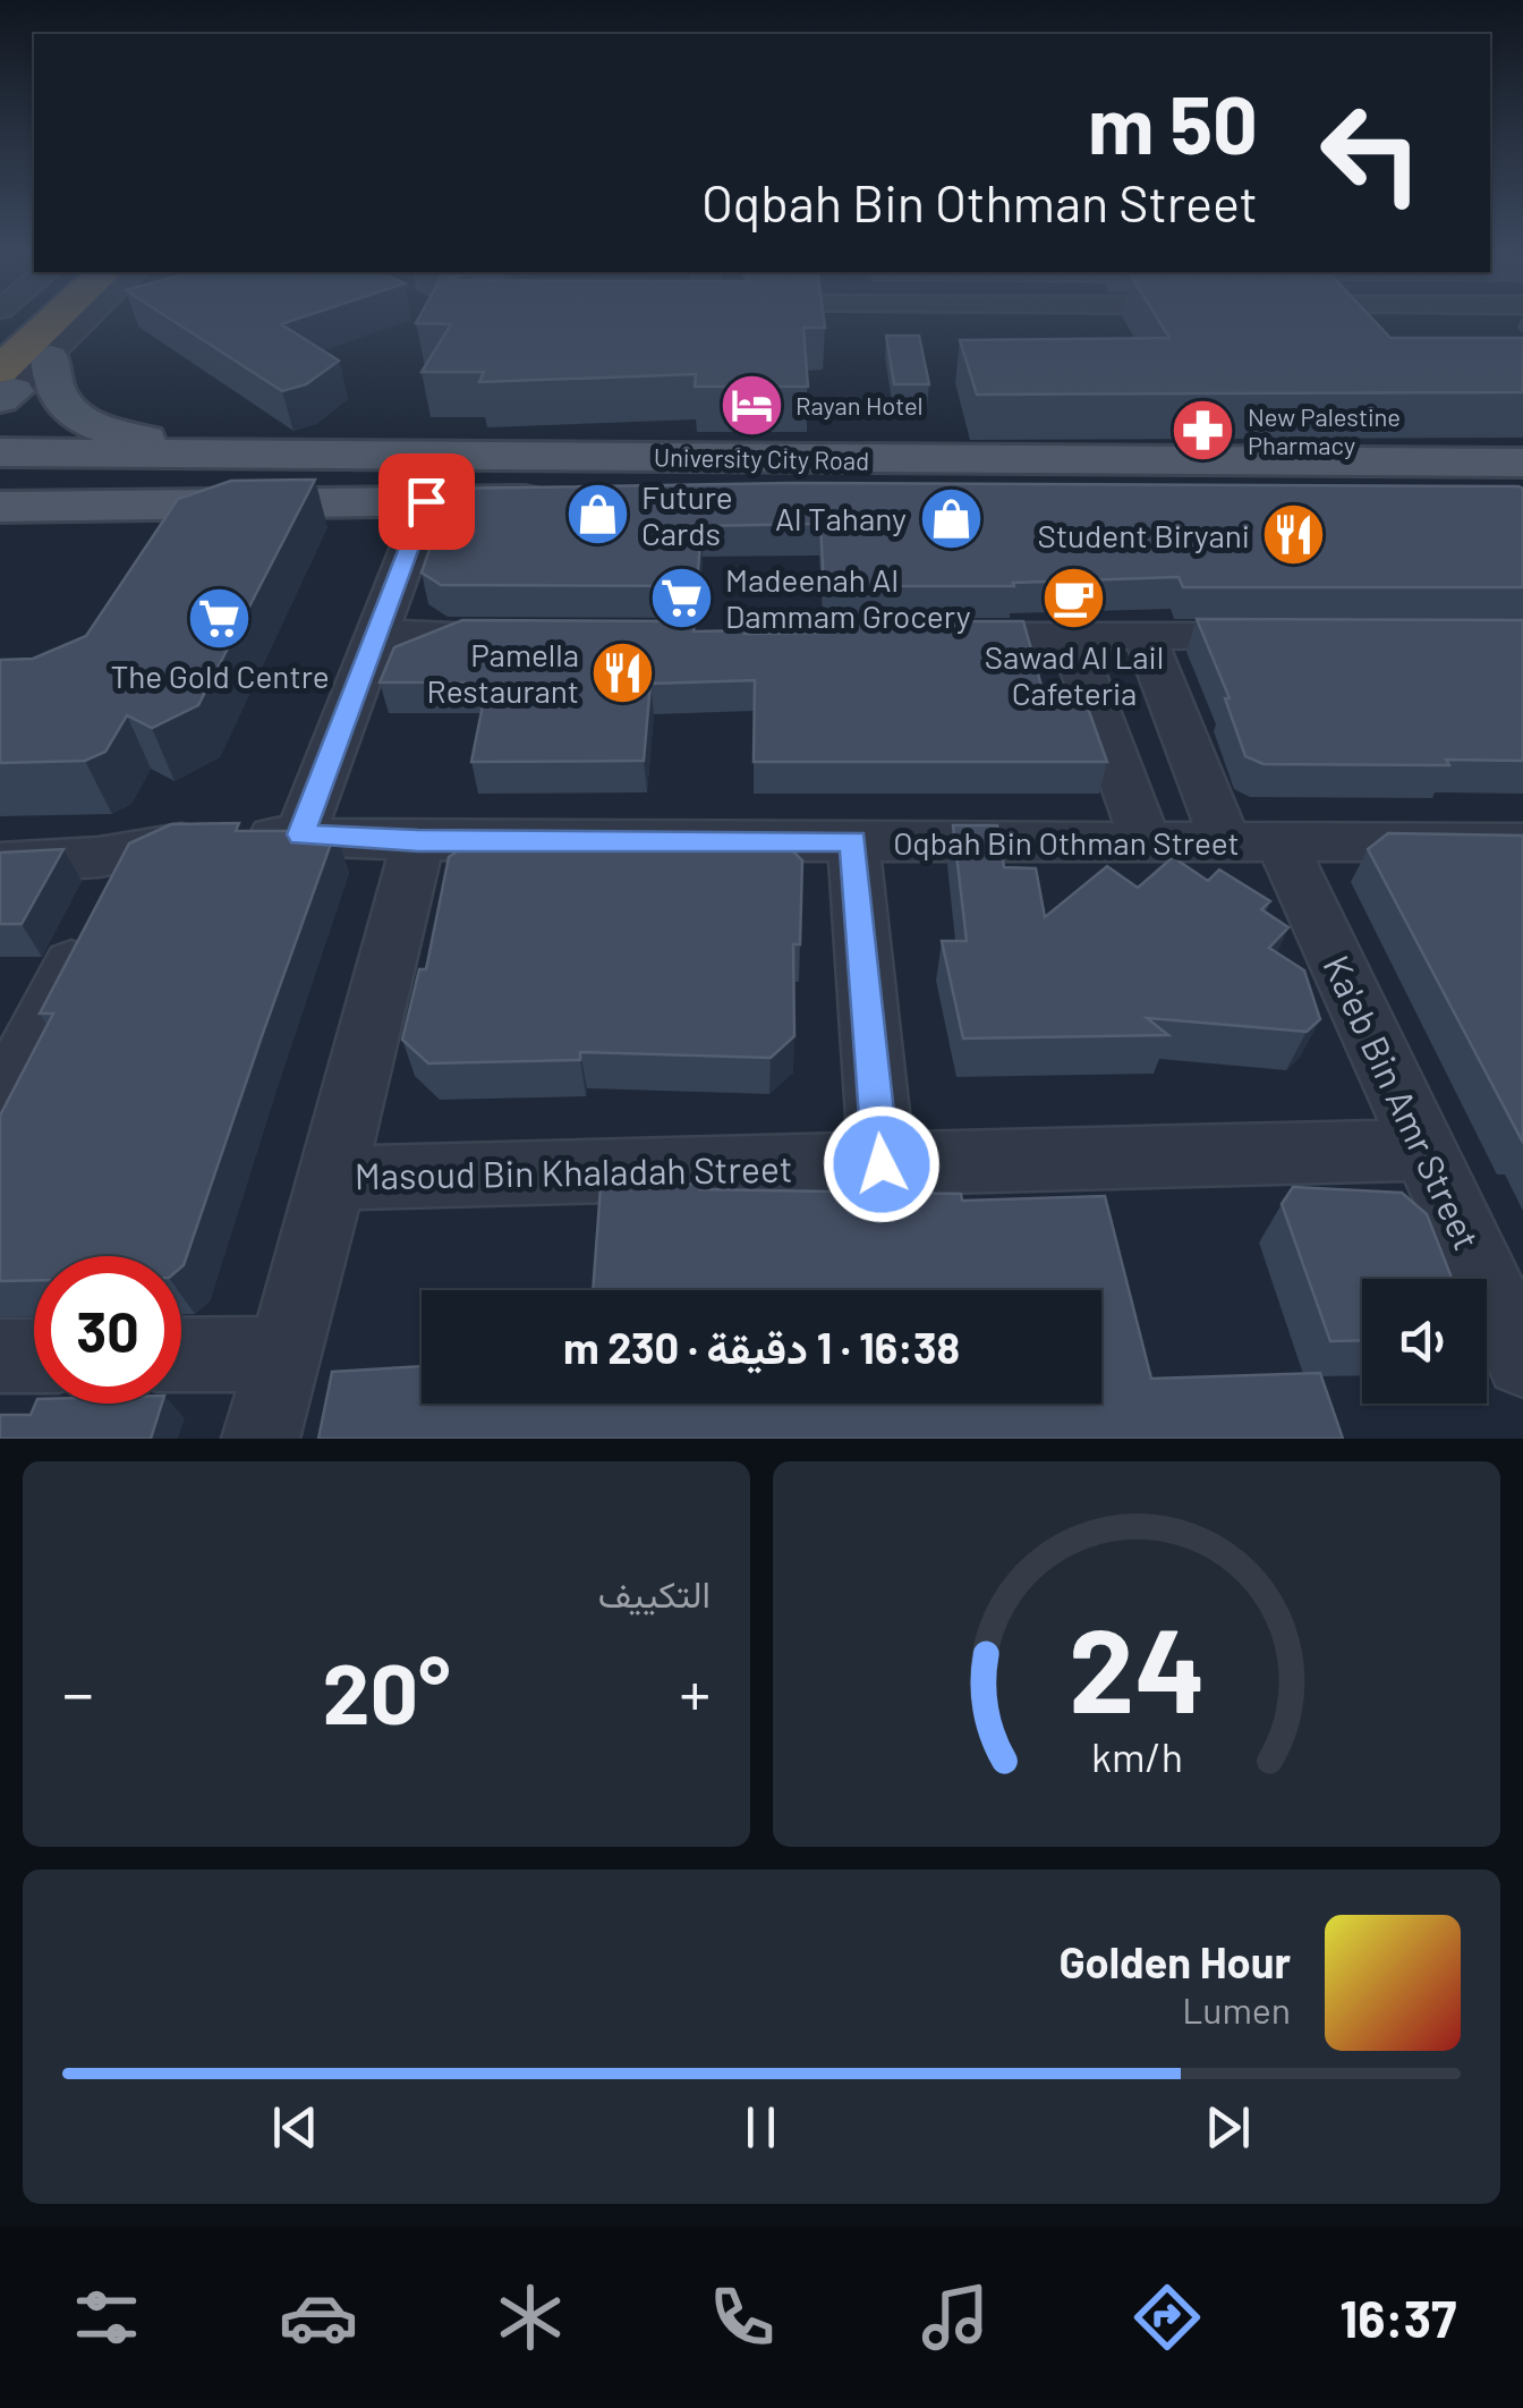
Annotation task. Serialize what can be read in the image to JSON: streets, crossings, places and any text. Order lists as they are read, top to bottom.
{
  "streets": {
    "main road": ["University City Road"],
    "street": ["Oqbah Bin Othman Street", "Ka'eb Bin Amr Street", "Masoud Bin Khaladah Street"]
  },
  "crossings": [
    ["Oqbah Bin Othman Street", "Ka'eb Bin Amr Street"],
    ["Ka'eb Bin Amr Street", "Masoud Bin Khaladah Street"]
  ],
  "places": {
    "hotel": ["Rayan Hotel"],
    "pharmacy": ["New Palestine Pharmacy"],
    "shop": ["Future Cards", "Al Tahany"],
    "restaurant": ["Student Biryani", "Pamella Restaurant"],
    "supermarket": ["Madeenah Al Dammam Grocery", "The Gold Centre"],
    "cafe": ["Sawad Al Lail Cafeteria"]
  },
  "page": {
    "turn": ["50 m", "Oqbah Bin Othman Street"],
    "limit": "30",
    "trip": "16:38 · 1 دقيقة · 230 m",
    "tile": "التكييف",
    "heat": ["−", "20°", "+"],
    "song": ["Golden Hour", "Lumen"],
    "tabs": "16:37",
    "gauge": ["24", "km/h"]
  }
}
